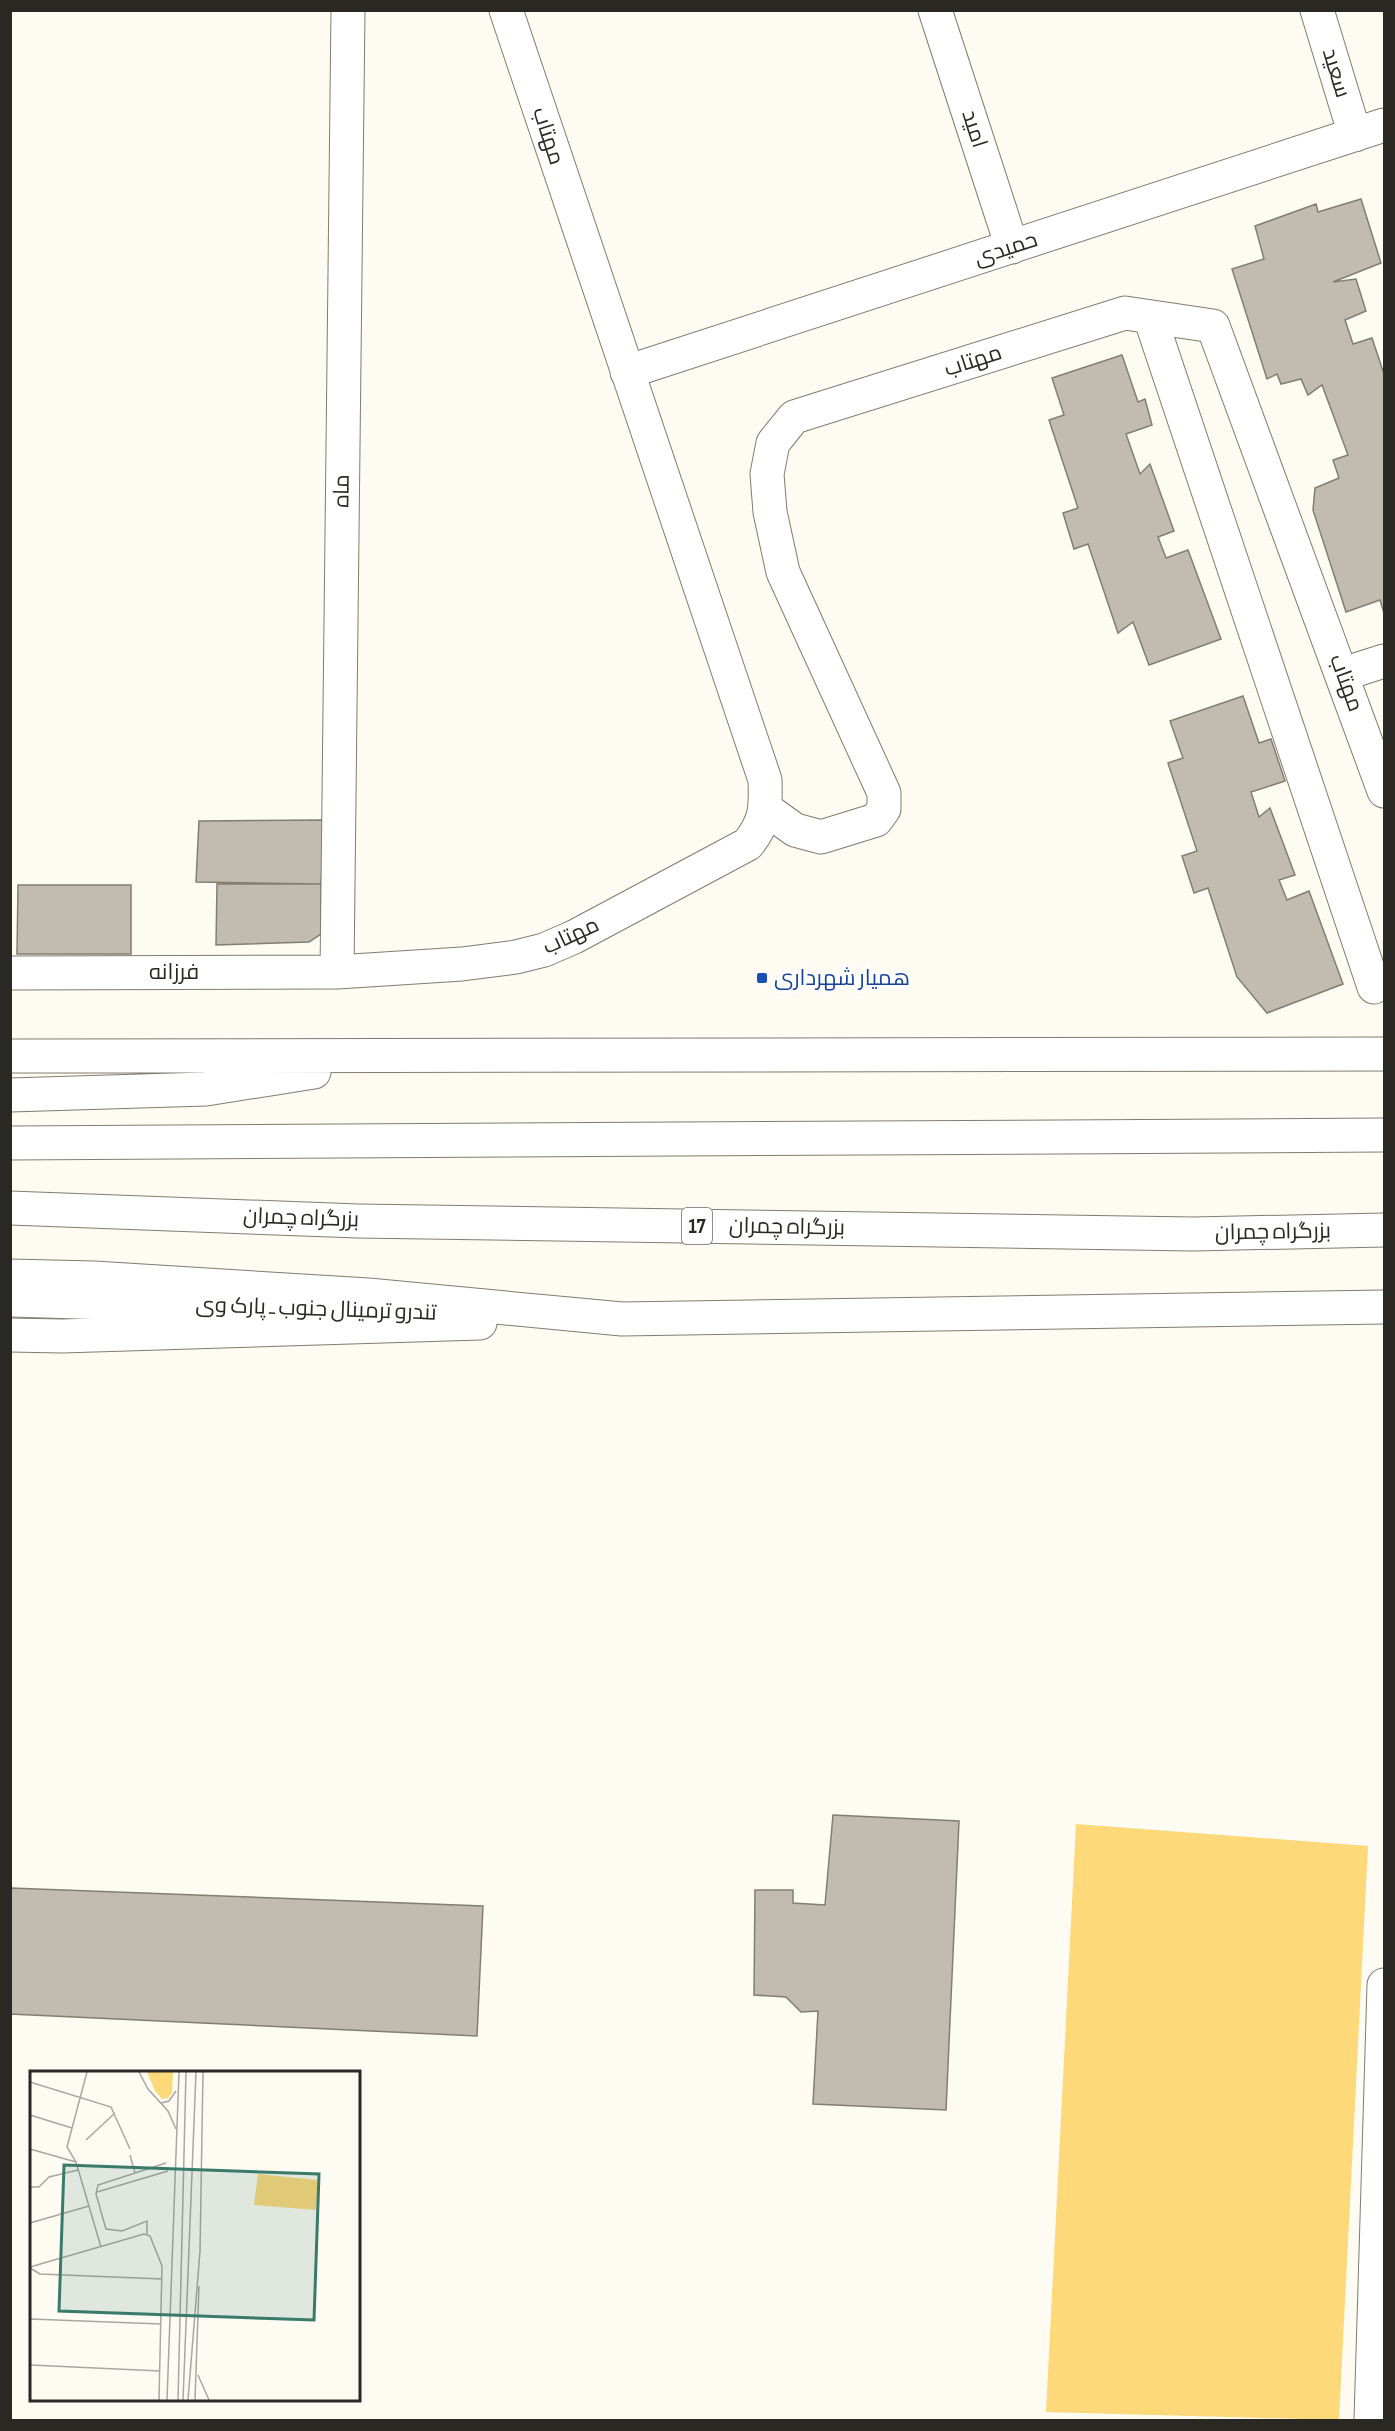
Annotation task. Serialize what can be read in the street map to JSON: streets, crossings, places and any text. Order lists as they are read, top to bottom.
{
  "streets": {
    "main road": [
      "سعید",
      "امید",
      "مهتاب",
      "حمیدی",
      "ماه",
      "فرزانه",
      "بزرگراه چمران",
      "17",
      "تندرو ترمینال جنوب ـ پارک وی"
    ]
  },
  "crossings": [
    ["سعید", "حمیدی"],
    ["امید", "حمیدی"],
    ["مهتاب", "حمیدی"],
    ["مهتاب", "ماه"],
    ["مهتاب", "فرزانه"],
    ["ماه", "فرزانه"]
  ],
  "places": {
    "transit": ["همیار شهرداری"]
  }
}
